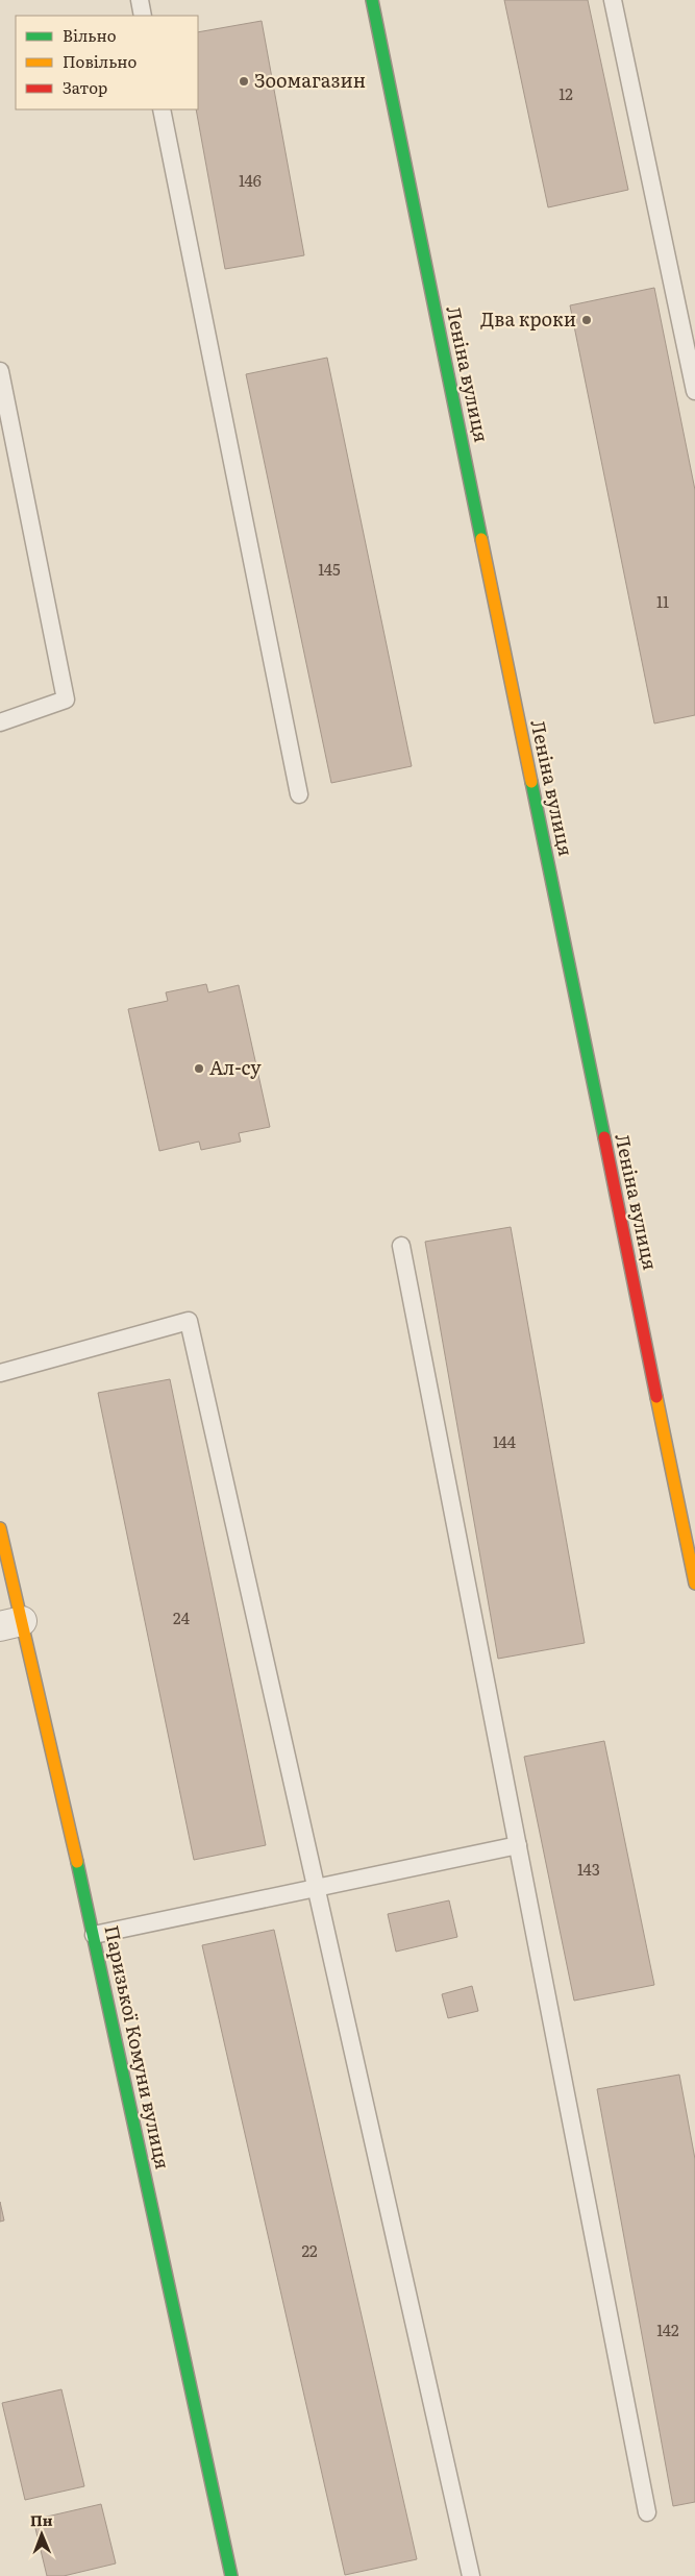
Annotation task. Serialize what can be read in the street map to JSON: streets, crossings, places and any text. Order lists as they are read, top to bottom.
{
  "streets": {
    "main road": ["Леніна вулиця", "Паризької Комуни вулиця"]
  },
  "places": ["Зоомагазин", "Два кроки", "Ал-су"],
  "house_numbers": [
    "12",
    "146",
    "145",
    "11",
    "144",
    "24",
    "143",
    "22",
    "142"
  ],
  "legend": ["Вільно", "Повільно", "Затор"],
  "north": "top"
}
